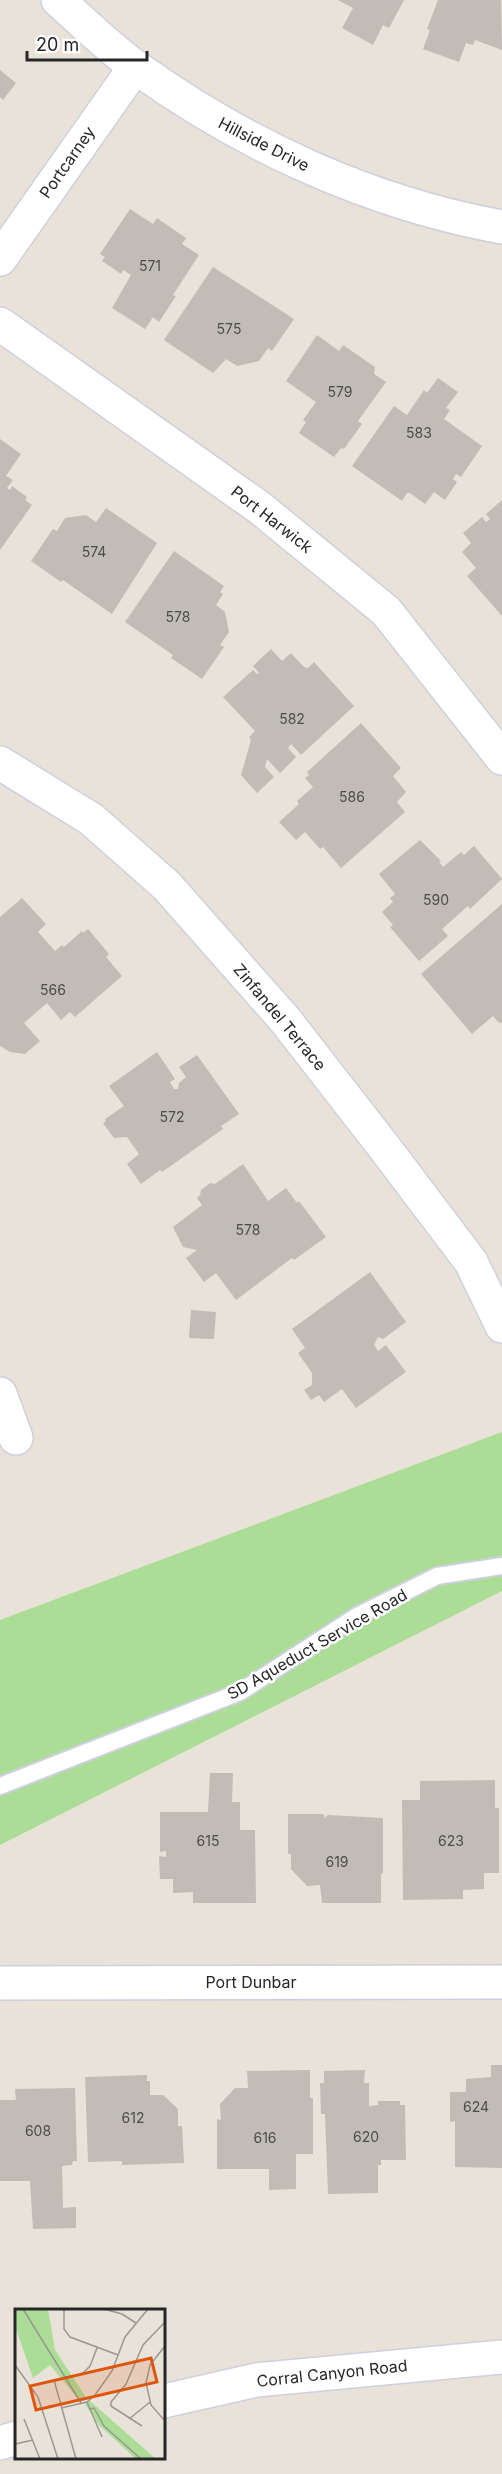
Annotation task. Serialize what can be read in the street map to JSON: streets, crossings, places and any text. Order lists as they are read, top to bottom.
{
  "streets": {
    "street": [
      "Hillside Drive",
      "Portcarney",
      "Port Harwick",
      "Zinfandel Terrace",
      "Port Dunbar",
      "Corral Canyon Road"
    ],
    "lane": ["SD Aqueduct Service Road"]
  },
  "crossings": [
    ["Hillside Drive", "Portcarney"]
  ],
  "house_numbers": [
    "571",
    "575",
    "579",
    "583",
    "574",
    "578",
    "582",
    "586",
    "590",
    "566",
    "572",
    "578",
    "615",
    "623",
    "619",
    "624",
    "612",
    "608",
    "620",
    "616"
  ],
  "scale_bar": "20 m"
}
